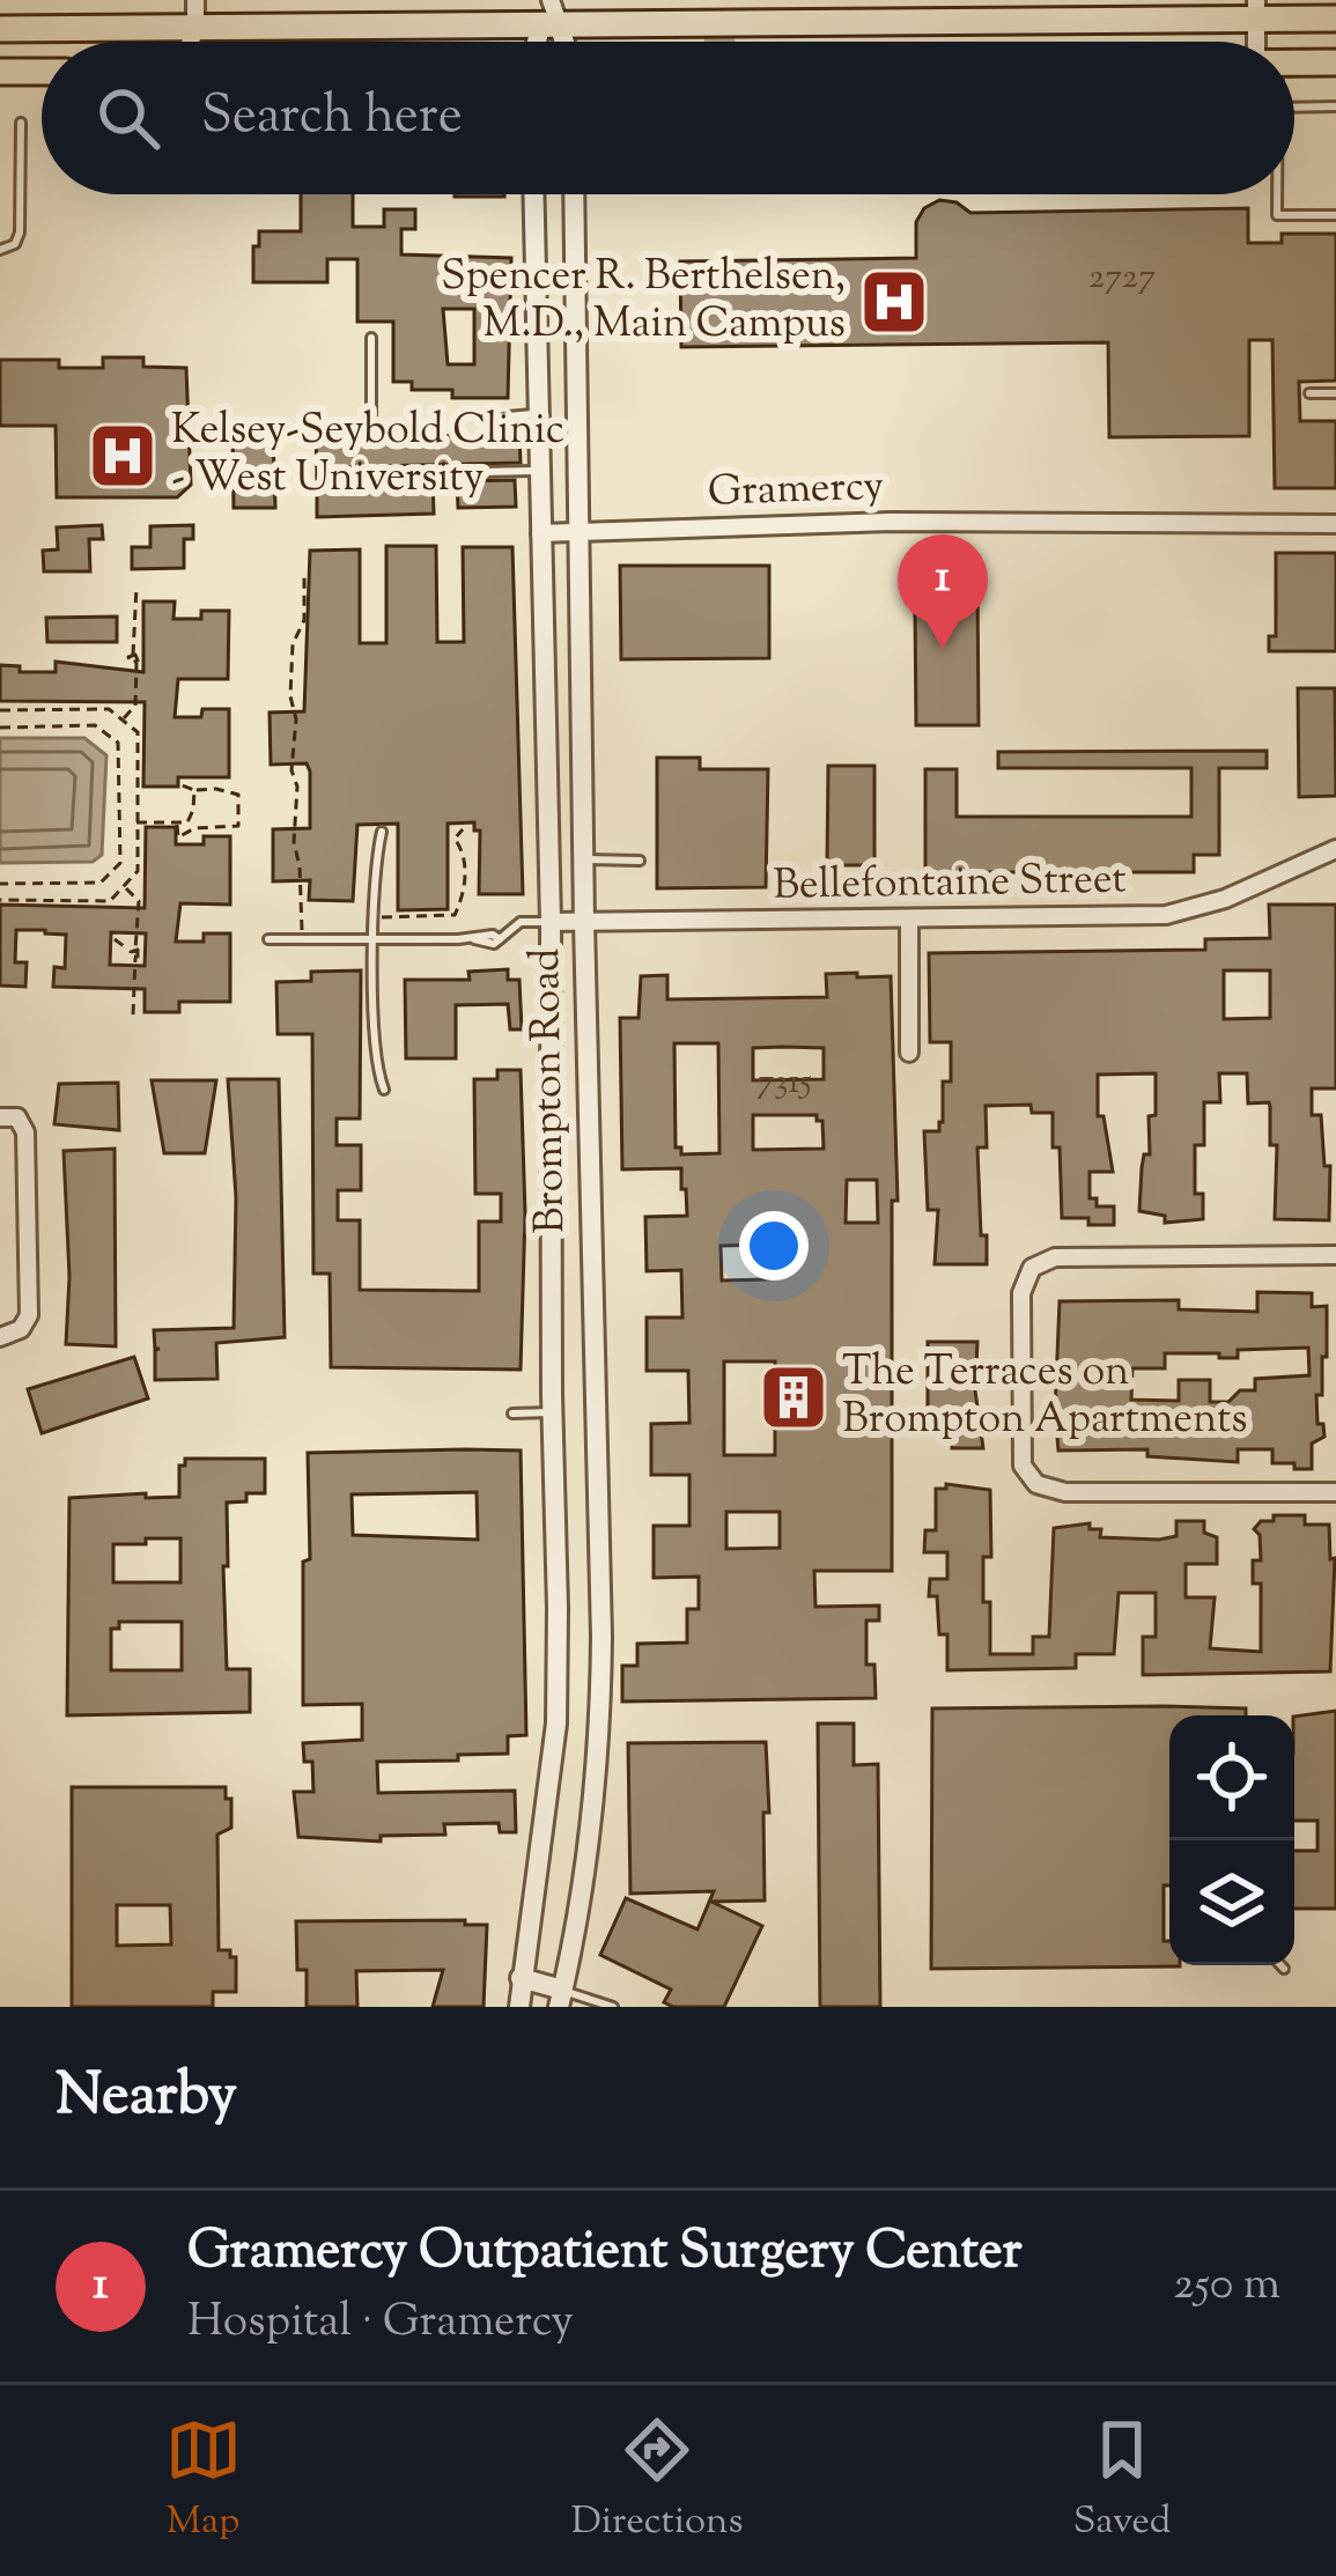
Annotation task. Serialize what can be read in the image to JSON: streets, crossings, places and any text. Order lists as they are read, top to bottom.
{
  "streets": {
    "street": ["Gramercy", "Bellefontaine Street", "Brompton Road"]
  },
  "crossings": [
    ["Gramercy", "Brompton Road"],
    ["Bellefontaine Street", "Brompton Road"]
  ],
  "places": {
    "hospital": ["Spencer R. Berthelsen, M.D., Main Campus", "Kelsey-Seybold Clinic - West University"],
    "building": ["The Terraces on Brompton Apartments"]
  },
  "house_numbers": ["2727", "7315"],
  "page": {
    "search": "Search here",
    "pins": "1",
    "heading": "Nearby",
    "list": [
      {
        "mark": "1",
        "name": "Gramercy Outpatient Surgery Center",
        "note": "Hospital · Gramercy",
        "value": "250 m"
      }
    ],
    "nav": ["Map", "Directions", "Saved"]
  }
}
